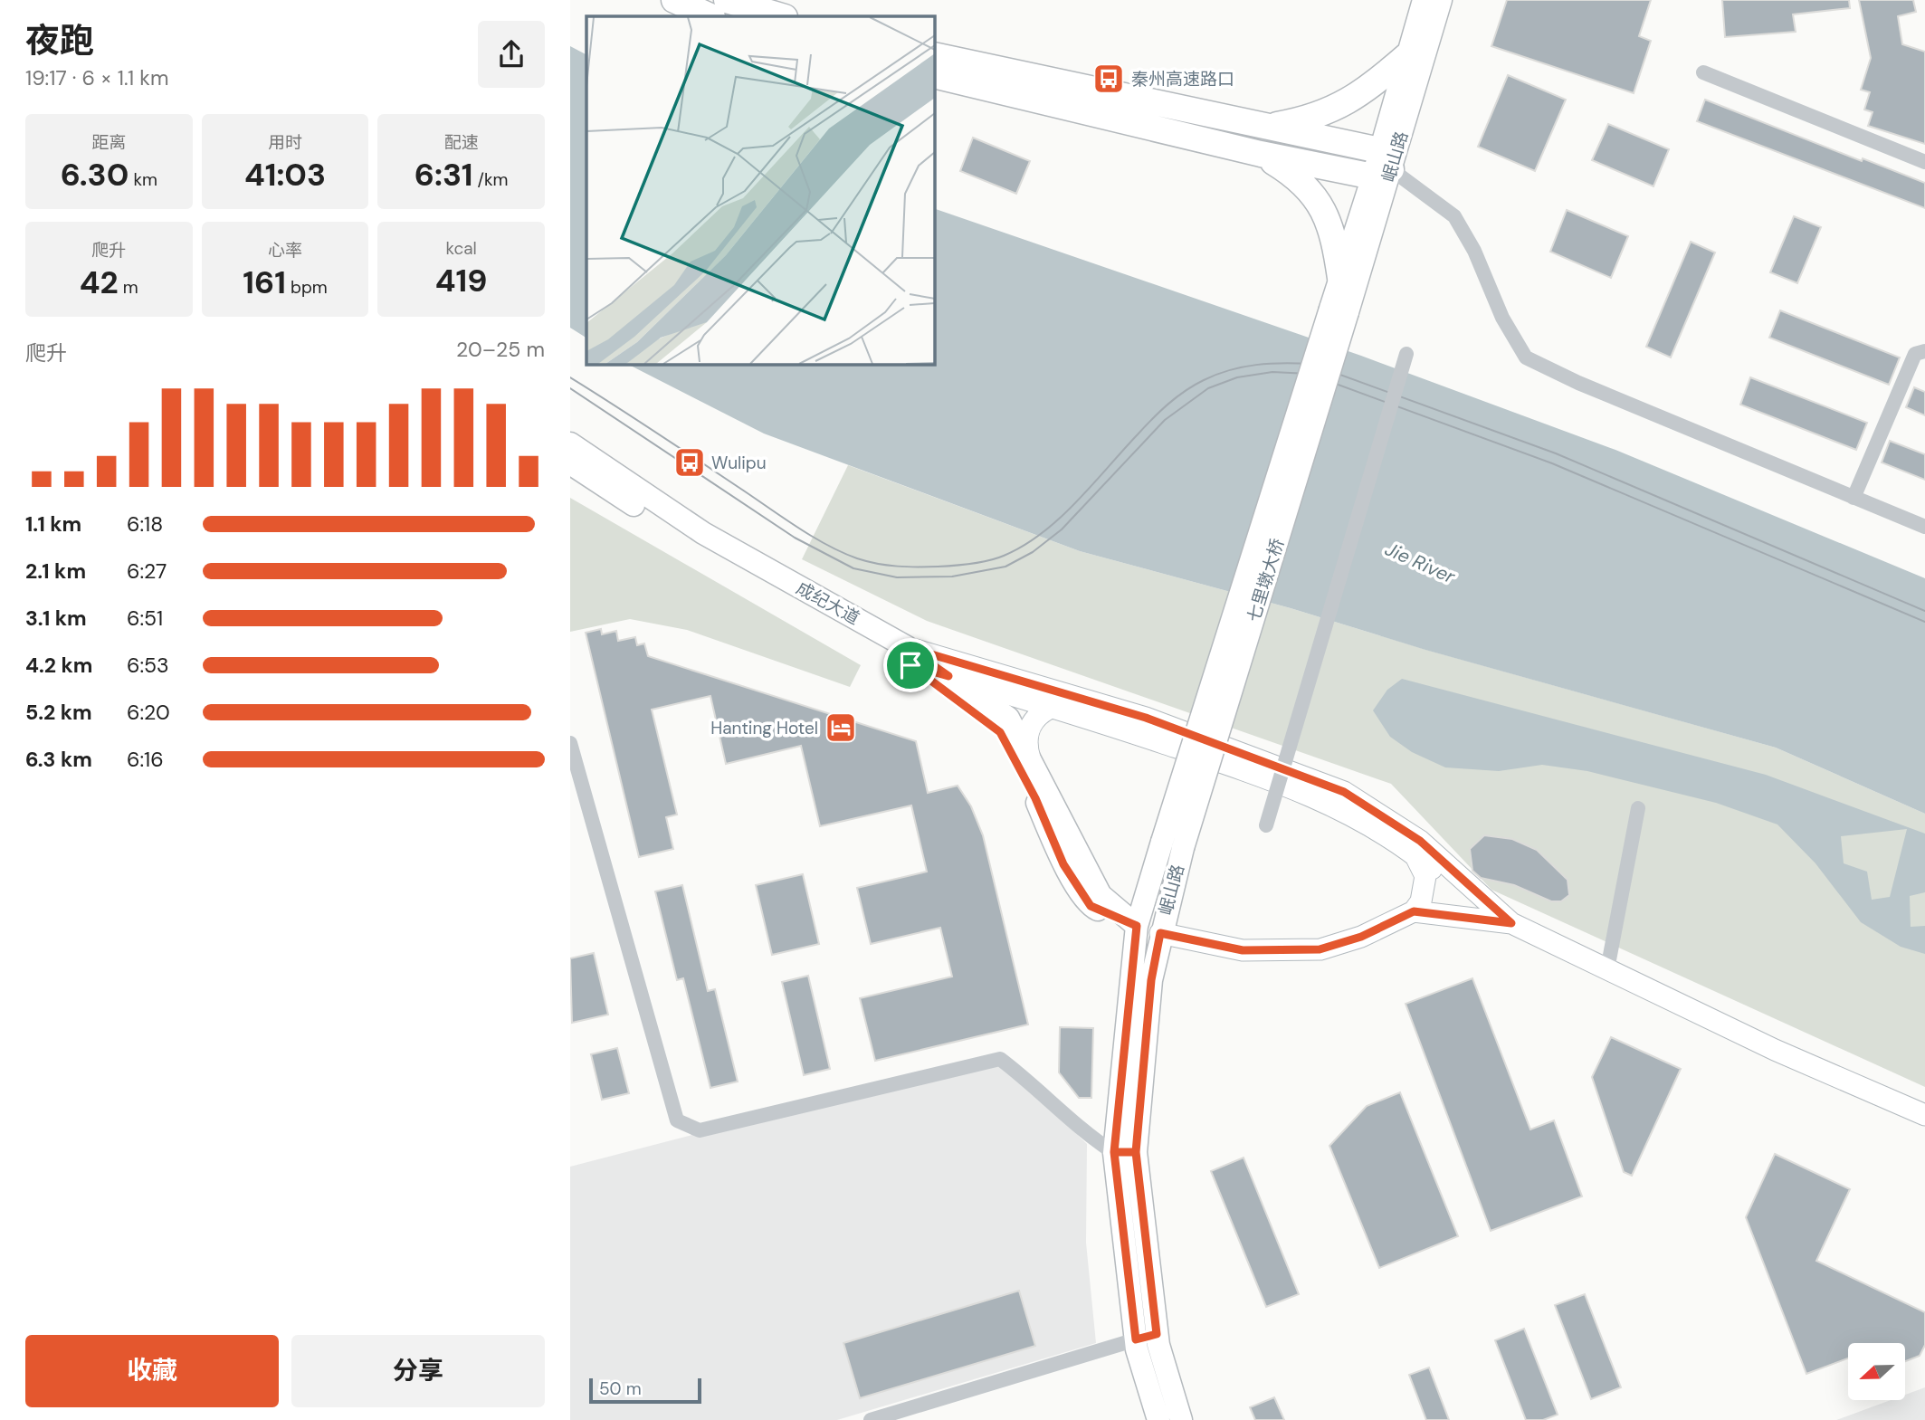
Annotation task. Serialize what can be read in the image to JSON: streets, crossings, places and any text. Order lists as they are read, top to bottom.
{
  "streets": {
    "main road": ["岷山路", "七里墩大桥", "成纪大道"]
  },
  "crossings": [
    ["岷山路", "七里墩大桥"],
    ["岷山路", "成纪大道"]
  ],
  "water": ["Jie River"],
  "places": {
    "bus stop": ["秦州高速路口", "Wulipu"],
    "hotel": ["Hanting Hotel"]
  },
  "scale_bar": "50 m",
  "north": "left",
  "page": {
    "heading": ["夜跑", "19:17 · 6 × 1.1 km"],
    "stats": [
      ["距离", "6.30 km"],
      ["用时", "41:03"],
      ["配速", "6:31 /km"],
      ["爬升", "42 m"],
      ["心率", "161 bpm"],
      ["kcal", "419"]
    ],
    "chart": ["爬升", "20–25 m"],
    "list": [
      {
        "name": "1.1 km",
        "note": "6:18"
      },
      {
        "name": "2.1 km",
        "note": "6:27"
      },
      {
        "name": "3.1 km",
        "note": "6:51"
      },
      {
        "name": "4.2 km",
        "note": "6:53"
      },
      {
        "name": "5.2 km",
        "note": "6:20"
      },
      {
        "name": "6.3 km",
        "note": "6:16"
      }
    ],
    "buttons": ["收藏", "分享"],
    "scale": "50 m"
  }
}
